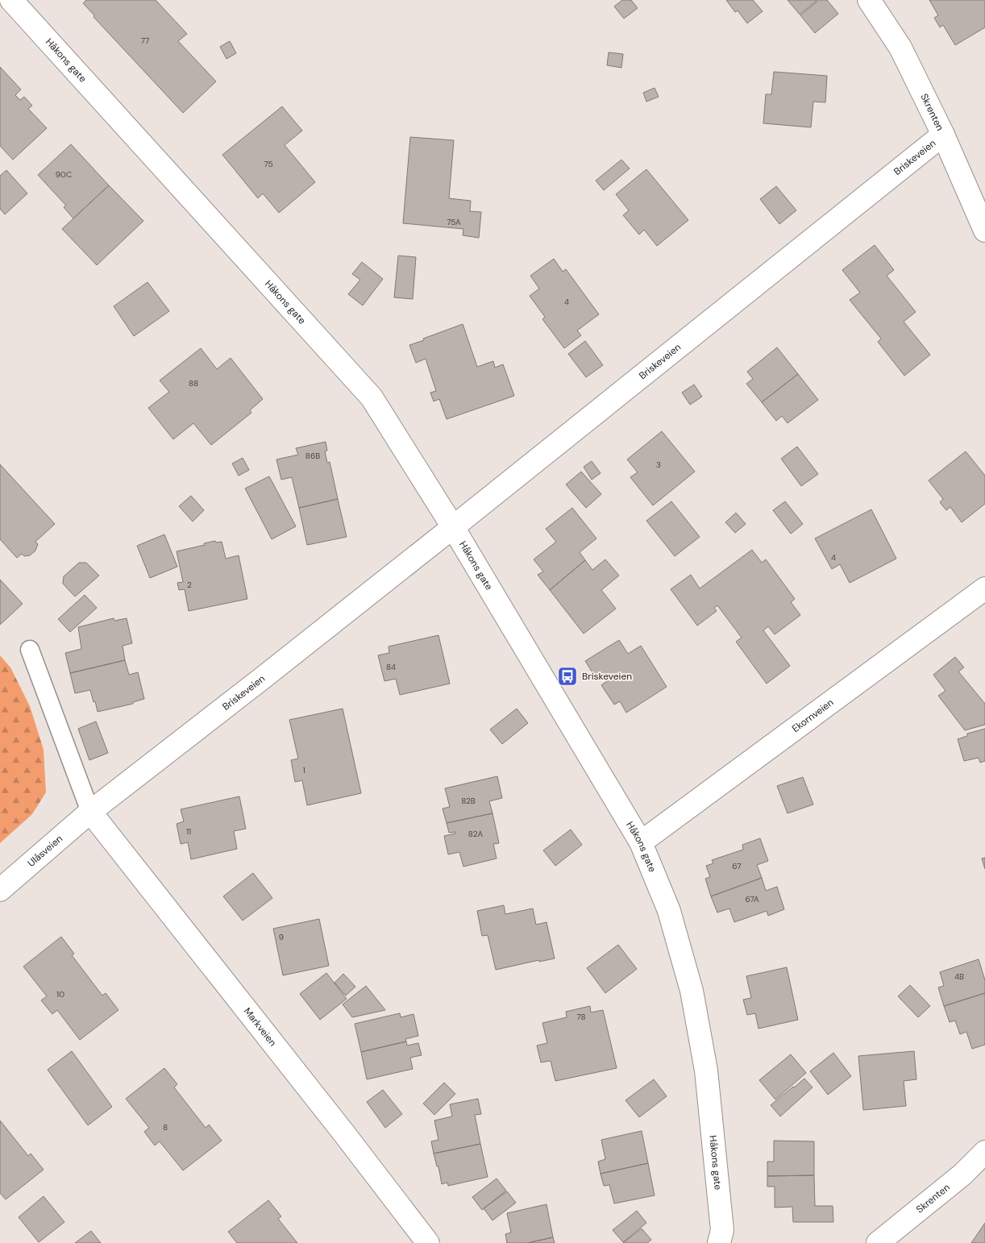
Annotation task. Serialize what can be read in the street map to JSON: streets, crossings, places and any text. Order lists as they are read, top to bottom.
{
  "streets": {
    "street": [
      "Håkons gate",
      "Skrenten",
      "Briskeveien",
      "Ekornveien",
      "Ulåsveien",
      "Markveien"
    ]
  },
  "crossings": [
    ["Håkons gate", "Briskeveien"],
    ["Håkons gate", "Ekornveien"],
    ["Skrenten", "Briskeveien"],
    ["Briskeveien", "Ulåsveien"],
    ["Briskeveien", "Markveien"],
    ["Ulåsveien", "Markveien"]
  ],
  "places": {
    "bus stop": ["Briskeveien"]
  },
  "house_numbers": [
    "77",
    "75",
    "90C",
    "75A",
    "4",
    "88",
    "86B",
    "3",
    "4",
    "2",
    "84",
    "1",
    "82B",
    "11",
    "82A",
    "67",
    "67A",
    "9",
    "4B",
    "10",
    "78",
    "8"
  ]
}
